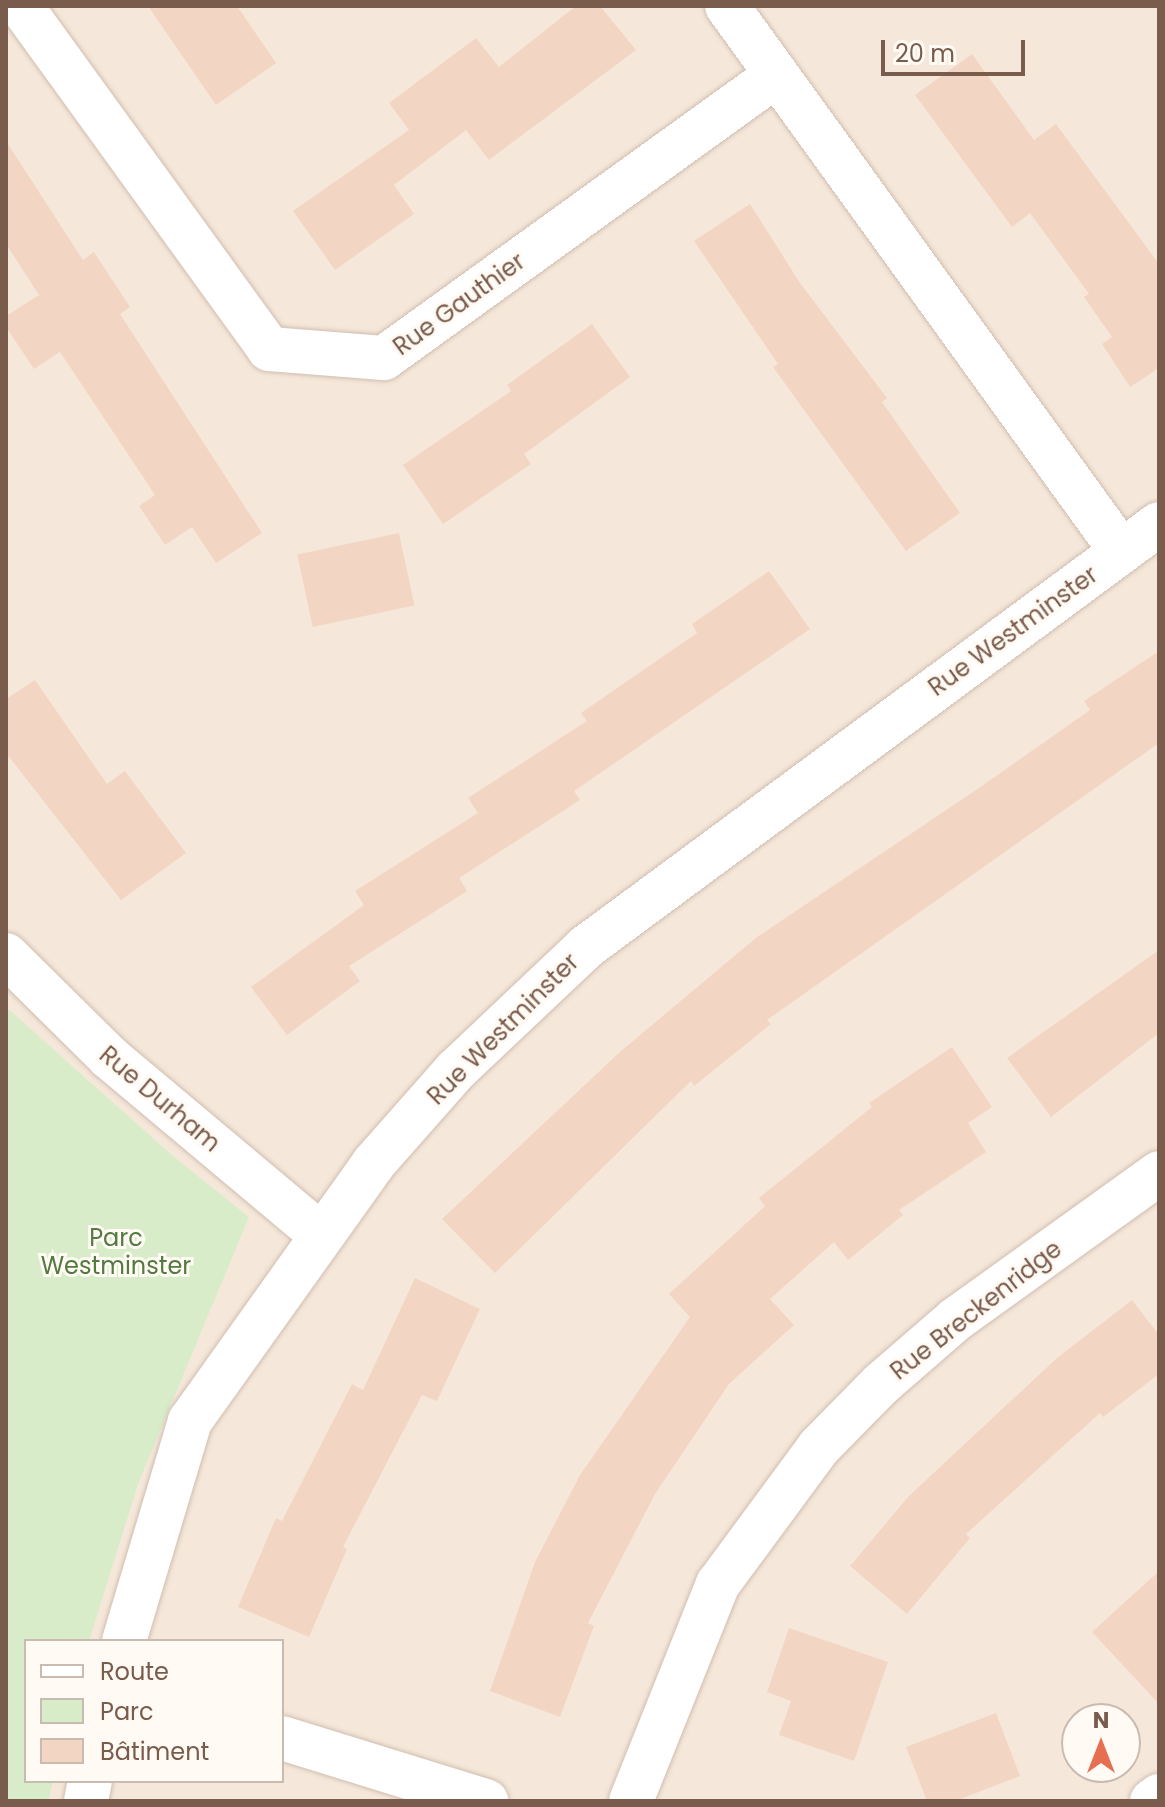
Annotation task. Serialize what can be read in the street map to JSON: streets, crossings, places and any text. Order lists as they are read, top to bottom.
{
  "streets": {
    "street": [
      "Rue Gauthier",
      "Rue Westminster",
      "Rue Durham",
      "Rue Breckenridge"
    ]
  },
  "crossings": [
    ["Rue Westminster", "Rue Durham"]
  ],
  "parks": ["Parc Westminster"],
  "legend": ["Route", "Parc", "Bâtiment"],
  "scale_bar": "20 m",
  "north": "top"
}
